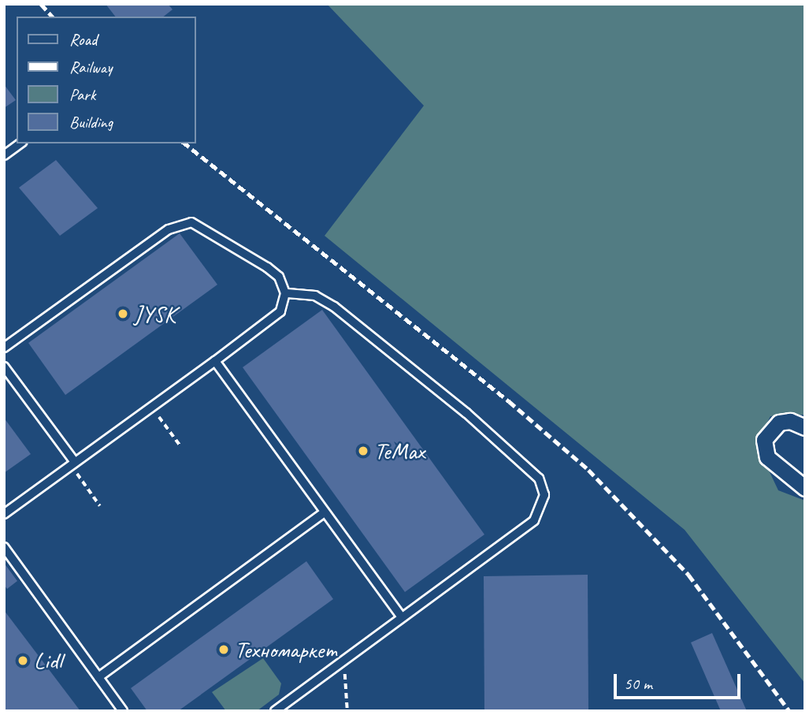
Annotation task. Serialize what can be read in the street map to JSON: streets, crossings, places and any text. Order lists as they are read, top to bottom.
{
  "places": [
    "JYSK",
    "ТеМах",
    "Техномаркет",
    "Lidl"
  ],
  "legend": [
    "Road",
    "Railway",
    "Park",
    "Building"
  ],
  "scale_bar": "50 m"
}
